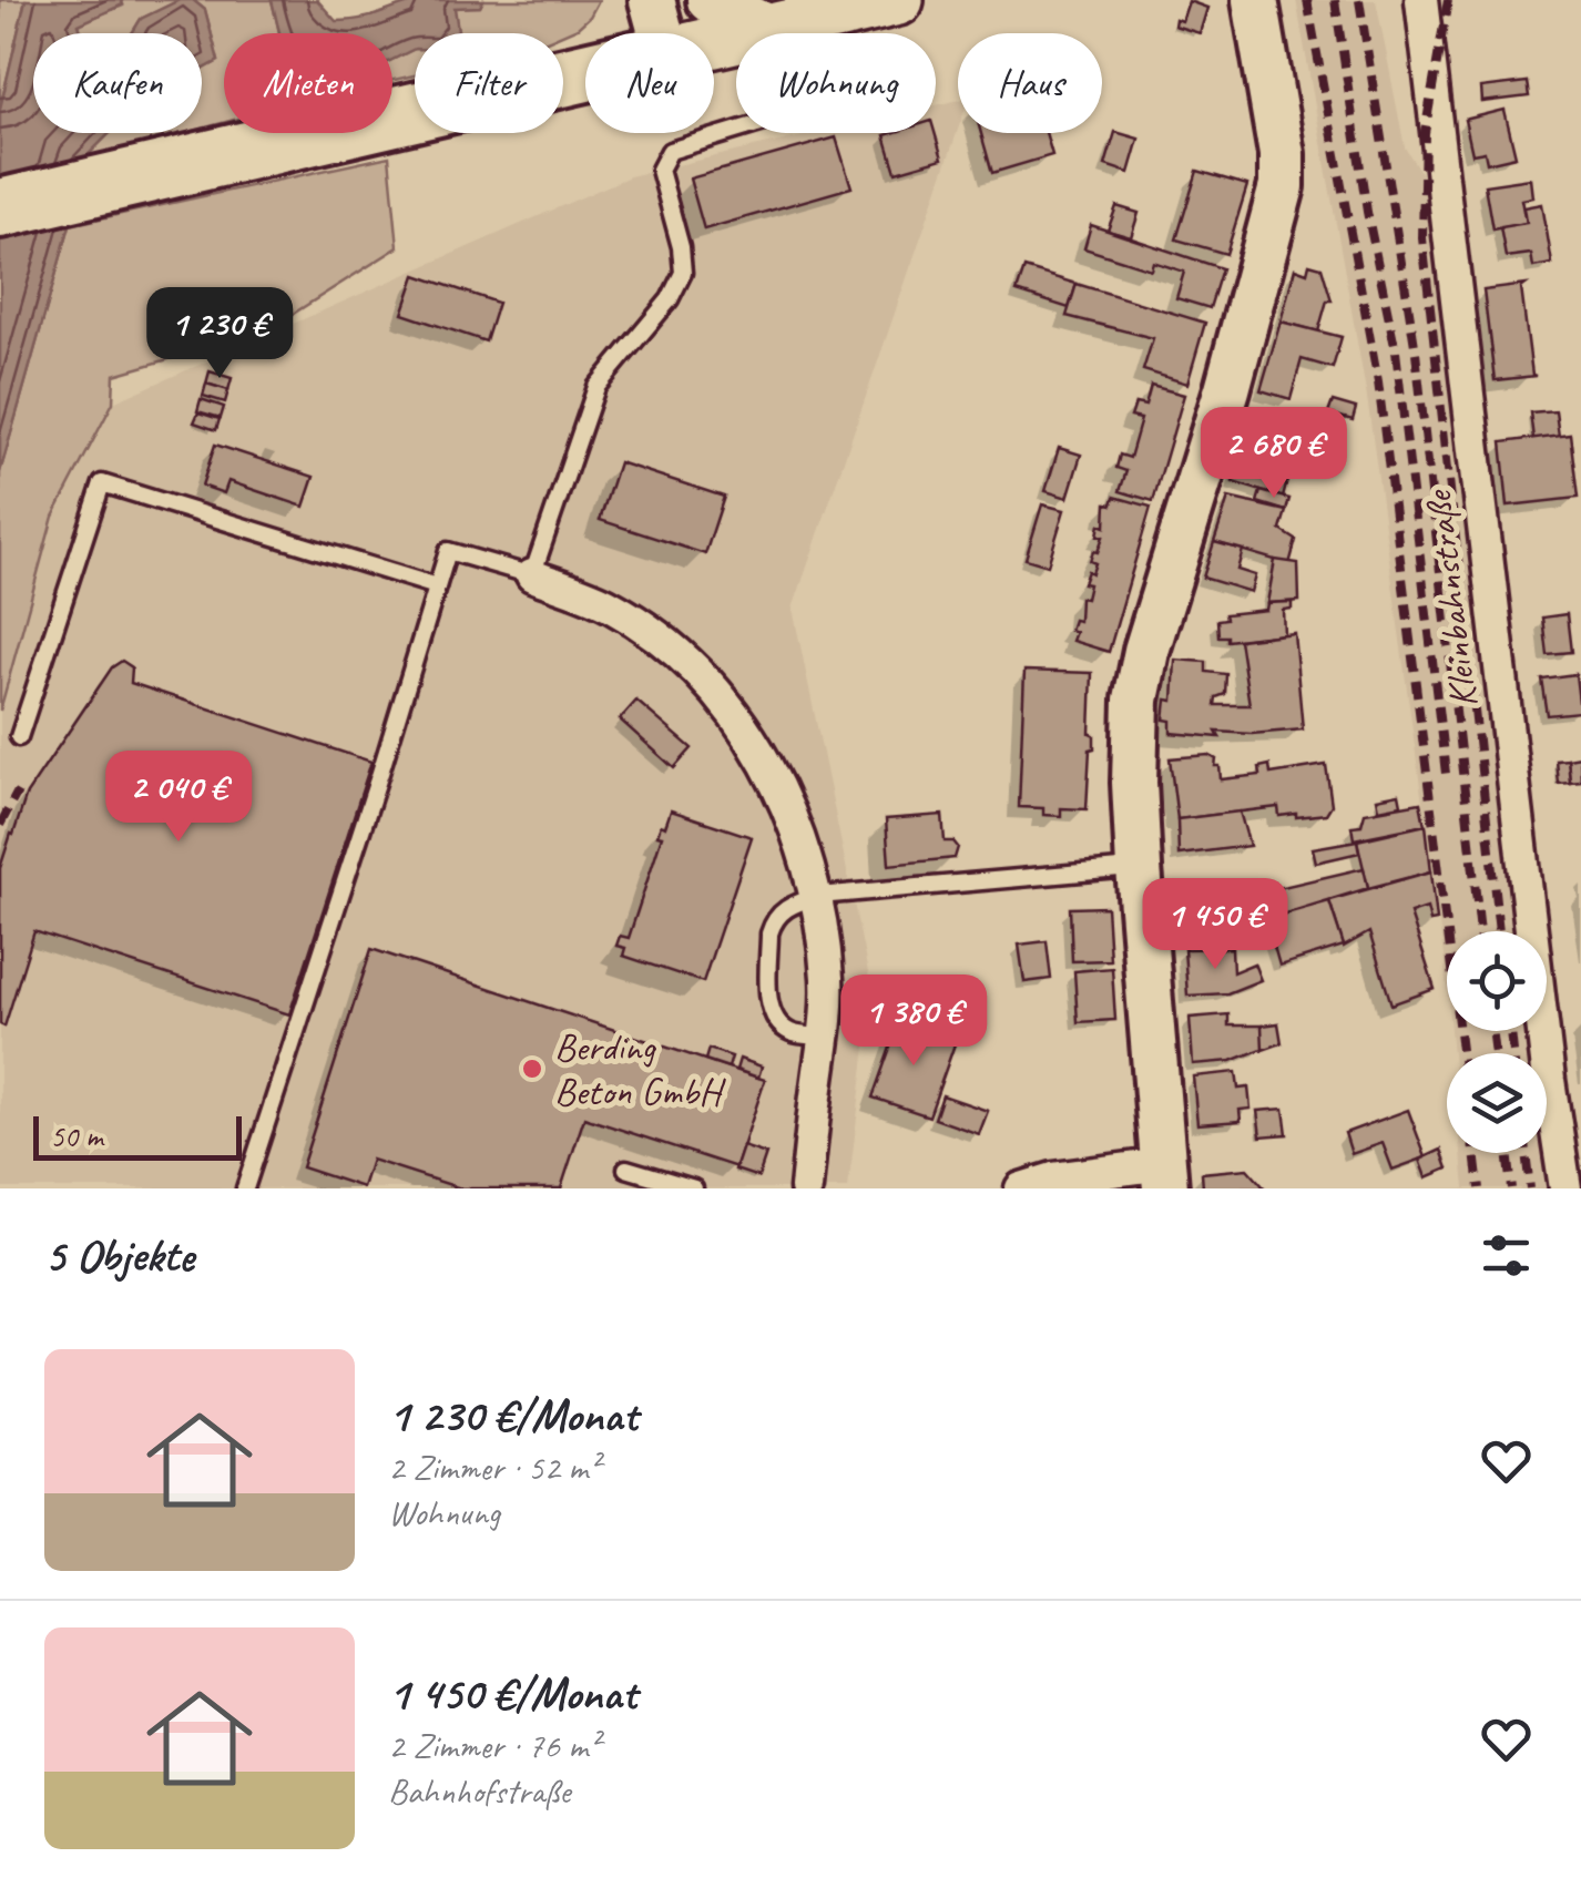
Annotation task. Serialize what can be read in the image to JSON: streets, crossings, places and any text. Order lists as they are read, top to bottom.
{
  "streets": {
    "street": ["Kleinbahnstraße"]
  },
  "places": ["Berding Beton GmbH"],
  "scale_bar": "50 m",
  "page": {
    "chip": [
      "Kaufen",
      "Mieten",
      "Filter",
      "Neu",
      "Wohnung",
      "Haus"
    ],
    "price": [
      "1 230 €",
      "2 680 €",
      "2 040 €",
      "1 450 €",
      "1 380 €"
    ],
    "scale": "50 m",
    "heading": "5 Objekte",
    "list": [
      {
        "name": "1 230 €/Monat",
        "note": "2 Zimmer · 52 m² · Wohnung"
      },
      {
        "name": "1 450 €/Monat",
        "note": "2 Zimmer · 76 m² · Bahnhofstraße"
      }
    ]
  }
}
